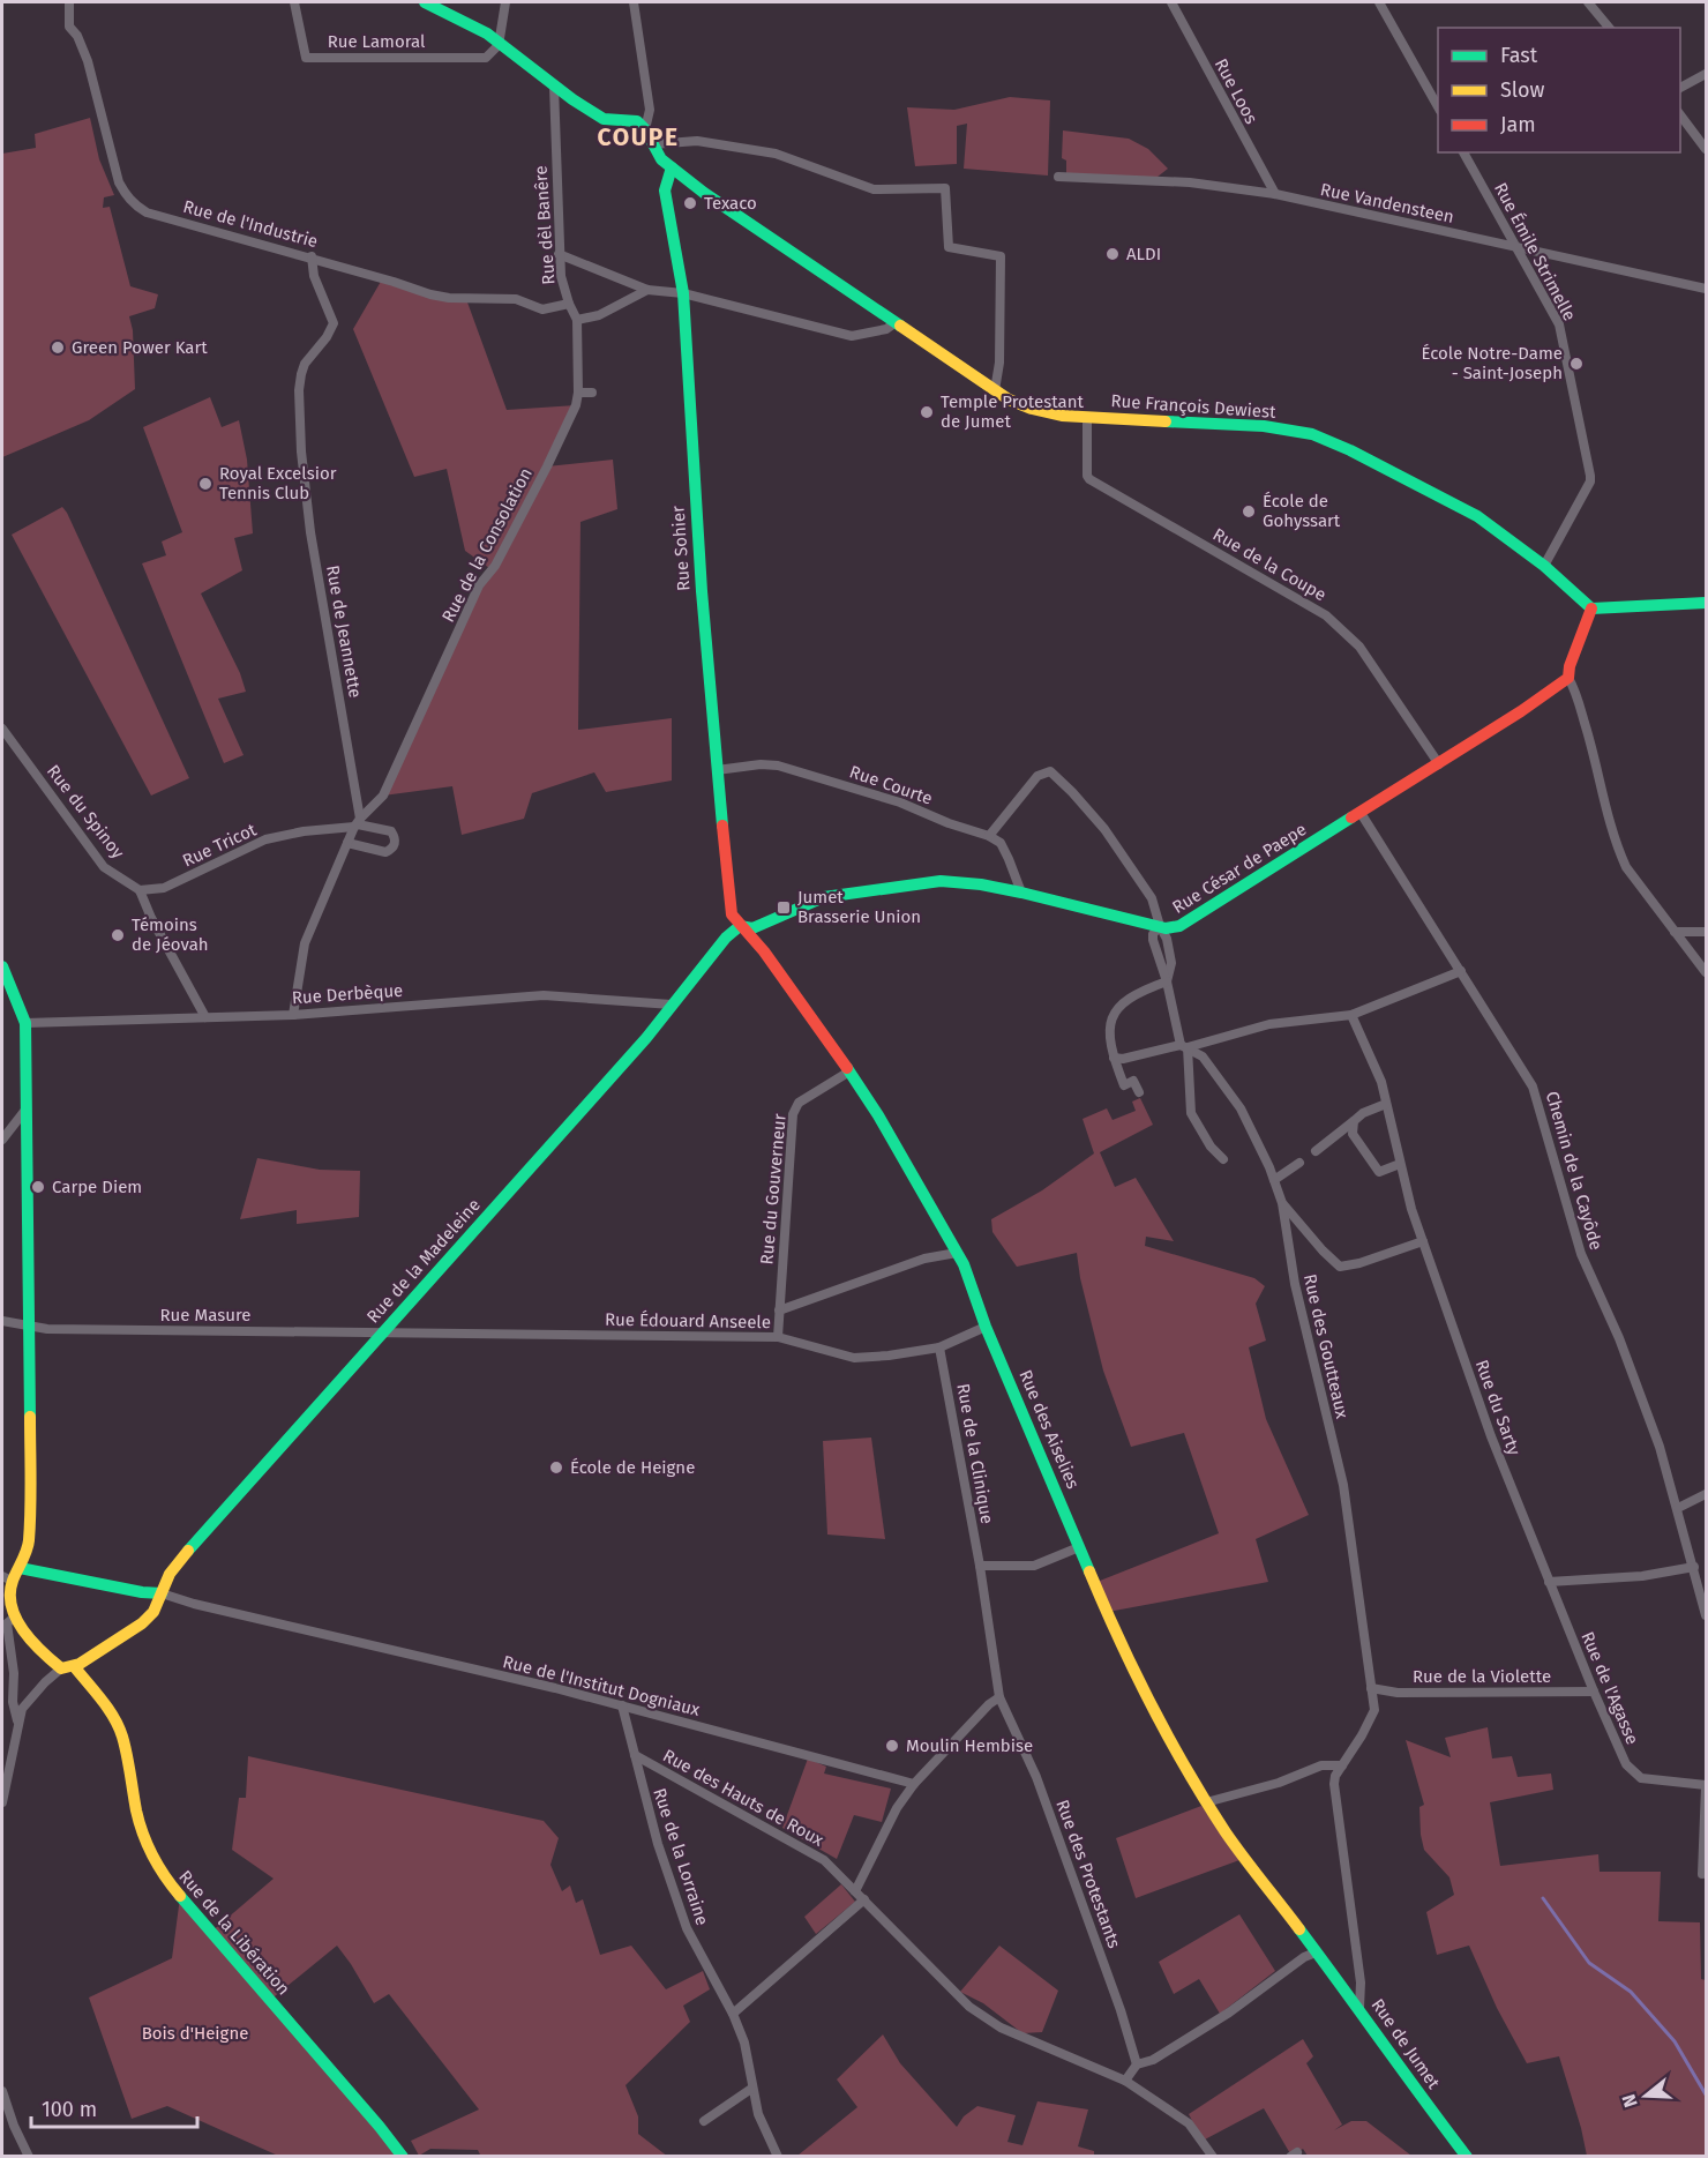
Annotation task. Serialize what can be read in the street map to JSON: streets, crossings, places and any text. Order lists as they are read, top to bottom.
{
  "streets": {
    "street": [
      "Rue Lamoral",
      "Rue Loos",
      "Rue Vandensteen",
      "Rue de l'Industrie",
      "Rue dèl Banêre",
      "Rue Émile Strimelle",
      "Rue François Dewiest",
      "Rue de la Consolation",
      "Rue Sohier",
      "Rue de la Coupe",
      "Rue de Jeannette",
      "Rue Courte",
      "Rue du Spinoy",
      "Rue Tricot",
      "Rue César de Paepe",
      "Rue Derbèque",
      "Chemin de la Cayôde",
      "Rue du Gouverneur",
      "Rue de la Madeleine",
      "Rue Masure",
      "Rue Édouard Anseele",
      "Rue des Goutteaux",
      "Rue du Sarty",
      "Rue des Aiselies",
      "Rue de la Clinique",
      "Rue de la Violette",
      "Rue de l'Institut Dogniaux",
      "Rue de l'Agasse",
      "Rue des Hauts de Roux",
      "Rue de la Lorraine",
      "Rue des Protestants",
      "Rue de la Libération",
      "Rue de Jumet"
    ]
  },
  "crossings": [
    ["Rue Loos", "Rue Vandensteen"],
    ["Rue Vandensteen", "Rue Émile Strimelle"],
    ["Rue de l'Industrie", "Rue dèl Banêre"],
    ["Rue de l'Industrie", "Rue de Jeannette"],
    ["Rue dèl Banêre", "Rue de la Consolation"],
    ["Rue Émile Strimelle", "Rue François Dewiest"],
    ["Rue François Dewiest", "Rue Sohier"],
    ["Rue François Dewiest", "Rue de la Coupe"],
    ["Rue de la Consolation", "Rue de Jeannette"],
    ["Rue de la Consolation", "Rue Tricot"],
    ["Rue Sohier", "Rue Courte"],
    ["Rue Sohier", "Rue César de Paepe"],
    ["Rue Sohier", "Rue de la Madeleine"],
    ["Rue Sohier", "Rue des Aiselies"],
    ["Rue de la Coupe", "Rue César de Paepe"],
    ["Rue de Jeannette", "Rue Tricot"],
    ["Rue du Spinoy", "Rue Tricot"],
    ["Rue César de Paepe", "Chemin de la Cayôde"],
    ["Rue César de Paepe", "Rue de la Madeleine"],
    ["Rue César de Paepe", "Rue des Aiselies"],
    ["Rue Derbèque", "Rue de la Madeleine"],
    ["Rue du Gouverneur", "Rue Édouard Anseele"],
    ["Rue du Gouverneur", "Rue des Aiselies"],
    ["Rue de la Madeleine", "Rue Masure"],
    ["Rue de la Madeleine", "Rue Édouard Anseele"],
    ["Rue de la Madeleine", "Rue des Aiselies"],
    ["Rue de la Madeleine", "Rue de l'Institut Dogniaux"],
    ["Rue de la Madeleine", "Rue de la Libération"],
    ["Rue Masure", "Rue Édouard Anseele"],
    ["Rue Édouard Anseele", "Rue des Aiselies"],
    ["Rue Édouard Anseele", "Rue de la Clinique"],
    ["Rue des Goutteaux", "Rue de la Violette"],
    ["Rue des Goutteaux", "Rue de Jumet"],
    ["Rue du Sarty", "Rue de l'Agasse"],
    ["Rue des Aiselies", "Rue de Jumet"],
    ["Rue de la Clinique", "Rue des Protestants"],
    ["Rue de la Violette", "Rue de l'Agasse"],
    ["Rue de l'Institut Dogniaux", "Rue de la Lorraine"],
    ["Rue des Hauts de Roux", "Rue de la Lorraine"]
  ],
  "districts": ["COUPE"],
  "parks": ["Bois d'Heigne"],
  "places": {
    "other": [
      "Texaco",
      "ALDI",
      "Green Power Kart",
      "École Notre-Dame - Saint-Joseph",
      "Temple Protestant de Jumet",
      "Royal Excelsior Tennis Club",
      "École de Gohyssart",
      "Témoins de Jéovah",
      "Carpe Diem",
      "École de Heigne",
      "Moulin Hembise"
    ],
    "transit": ["Jumet Brasserie Union"]
  },
  "legend": ["Fast", "Slow", "Jam"],
  "scale_bar": "100 m",
  "north": "left"
}
